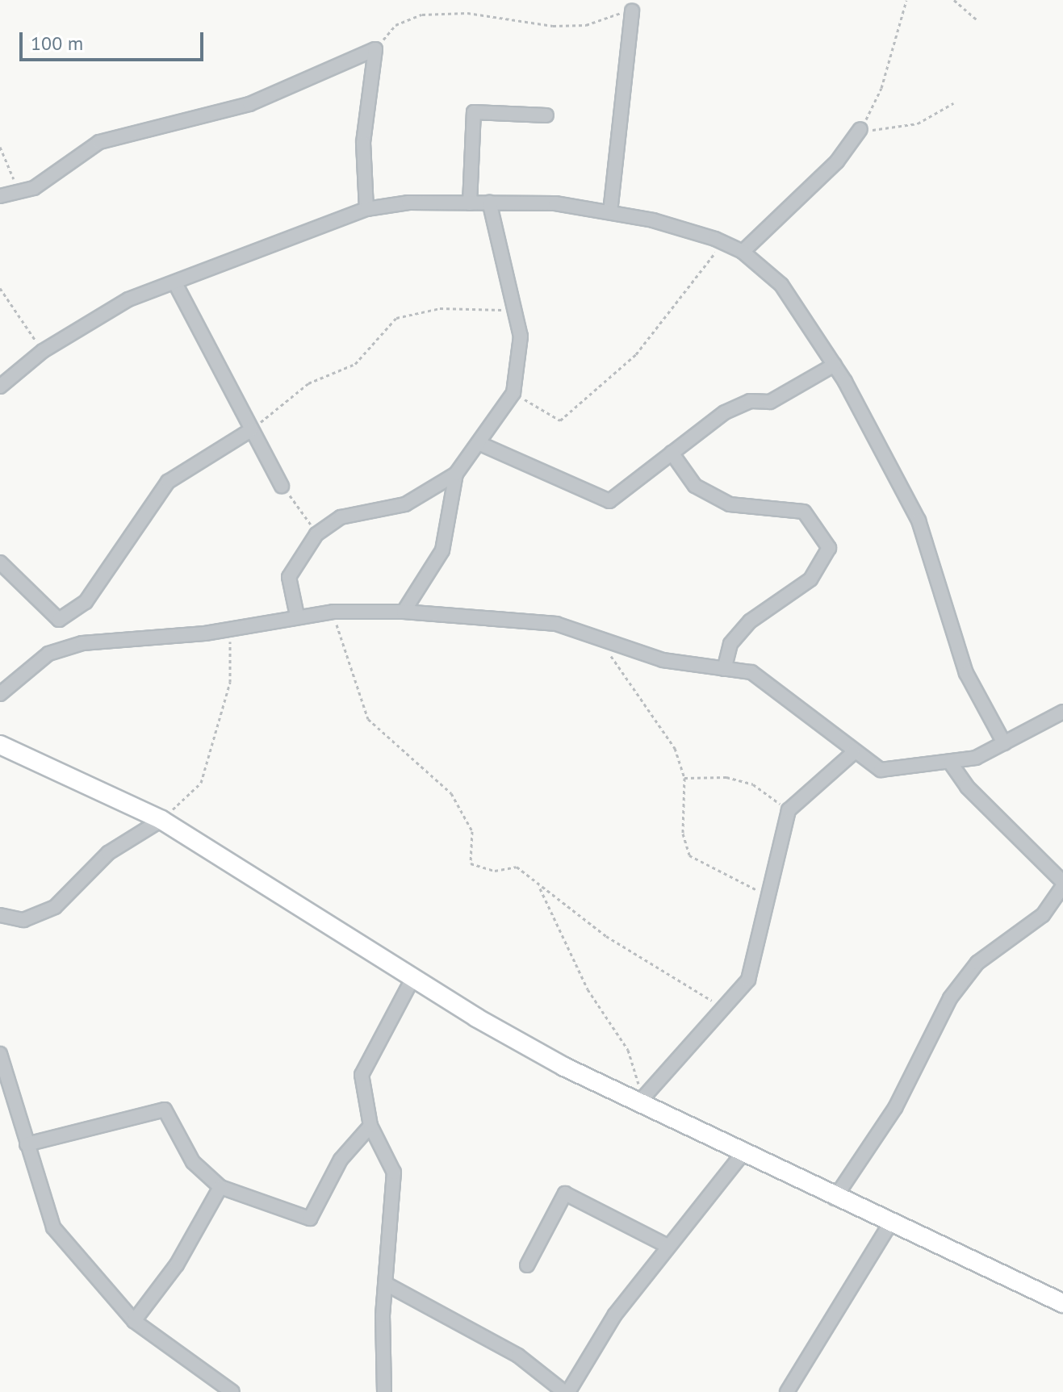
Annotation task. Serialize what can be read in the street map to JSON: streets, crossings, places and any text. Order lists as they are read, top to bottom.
{
  "scale_bar": "100 m"
}
